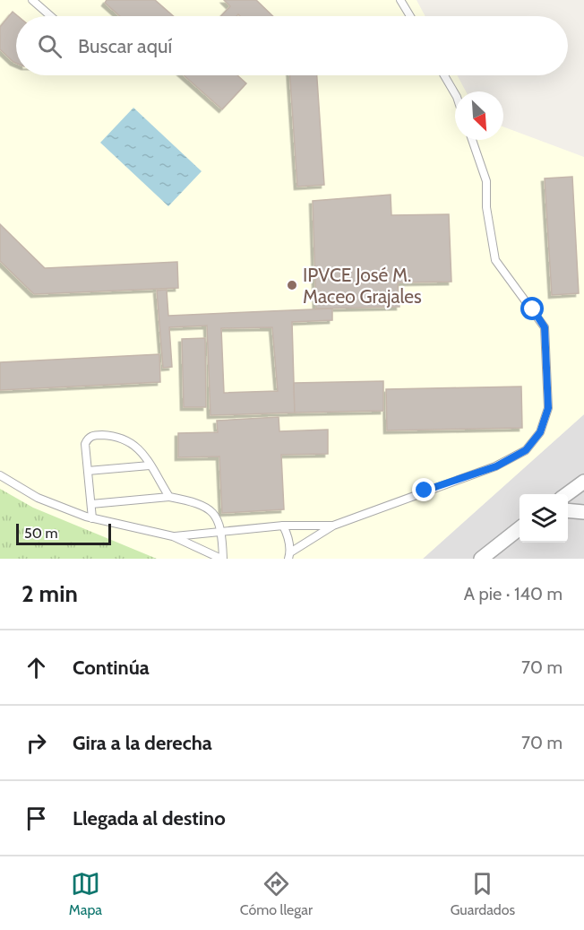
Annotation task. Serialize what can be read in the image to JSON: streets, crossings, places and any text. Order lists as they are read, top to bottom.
{
  "places": ["IPVCE José M. Maceo Grajales"],
  "scale_bar": "50 m",
  "north": "bottom right",
  "page": {
    "search": "Buscar aquí",
    "scale": "50 m",
    "heading": ["2 min", "A pie · 140 m"],
    "list": [
      ["Continúa", "70 m"],
      ["Gira a la derecha", "70 m"],
      "Llegada al destino"
    ],
    "nav": ["Mapa", "Cómo llegar", "Guardados"]
  }
}
